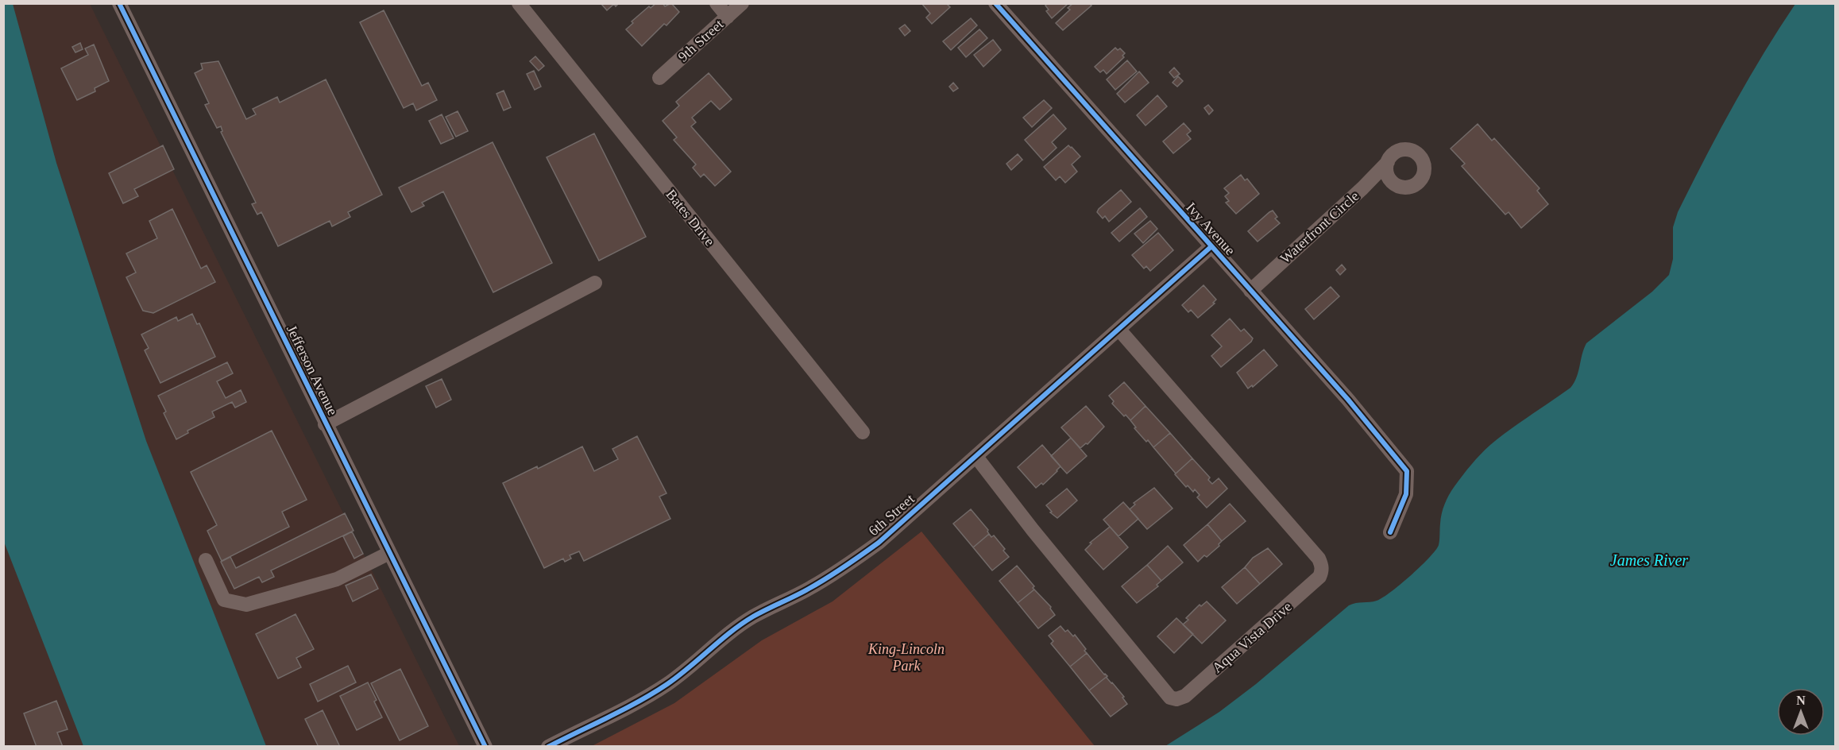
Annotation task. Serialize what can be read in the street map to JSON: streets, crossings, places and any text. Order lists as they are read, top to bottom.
{
  "streets": {
    "street": [
      "9th Street",
      "Bates Drive",
      "Waterfront Circle",
      "Ivy Avenue",
      "Jefferson Avenue",
      "6th Street",
      "Aqua Vista Drive"
    ]
  },
  "crossings": [
    ["Waterfront Circle", "Ivy Avenue"],
    ["Ivy Avenue", "6th Street"],
    ["6th Street", "Aqua Vista Drive"]
  ],
  "water": ["James River"],
  "parks": ["King-Lincoln Park"],
  "north": "top"
}
